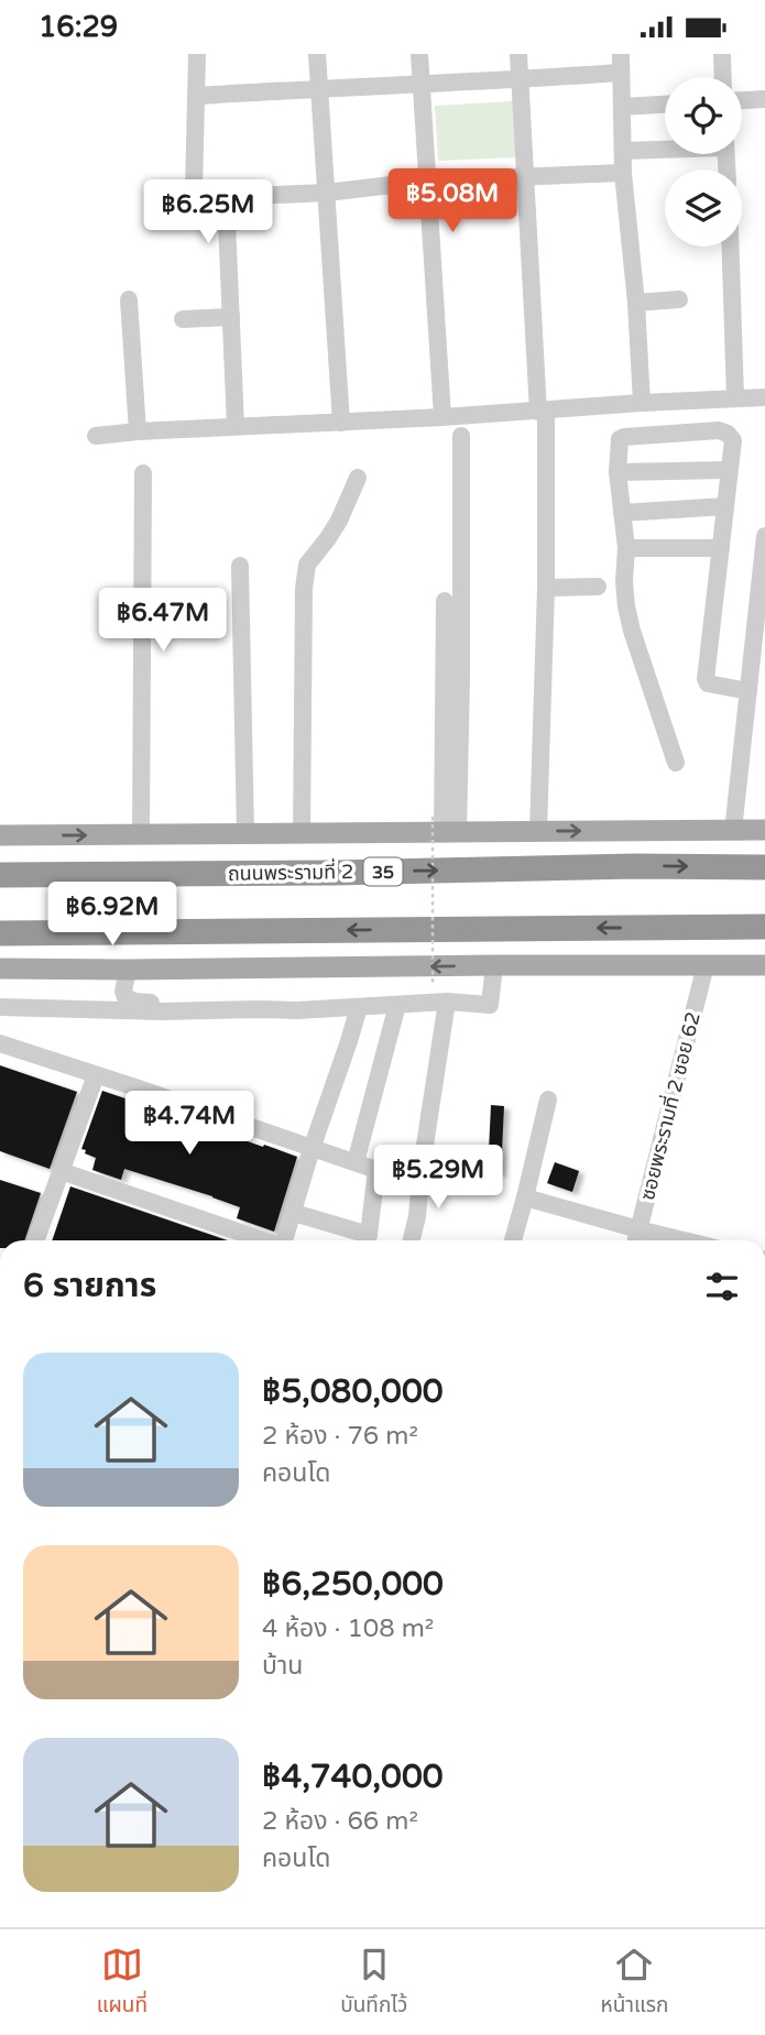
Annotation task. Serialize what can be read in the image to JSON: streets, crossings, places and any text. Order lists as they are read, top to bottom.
{
  "streets": {
    "highway": ["35", "ถนนพระรามที่ 2"],
    "street": ["ซอยพระรามที่ 2 ซอย 62"]
  },
  "page": {
    "status": "16:29",
    "price": [
      "฿5.08M",
      "฿6.25M",
      "฿6.47M",
      "฿6.92M",
      "฿4.74M",
      "฿5.29M"
    ],
    "heading": "6 รายการ",
    "list": [
      {
        "name": "฿5,080,000",
        "note": "2 ห้อง · 76 m² · คอนโด"
      },
      {
        "name": "฿6,250,000",
        "note": "4 ห้อง · 108 m² · บ้าน"
      },
      {
        "name": "฿4,740,000",
        "note": "2 ห้อง · 66 m² · คอนโด"
      }
    ],
    "tabs": ["แผนที่", "บันทึกไว้", "หน้าแรก"]
  }
}
